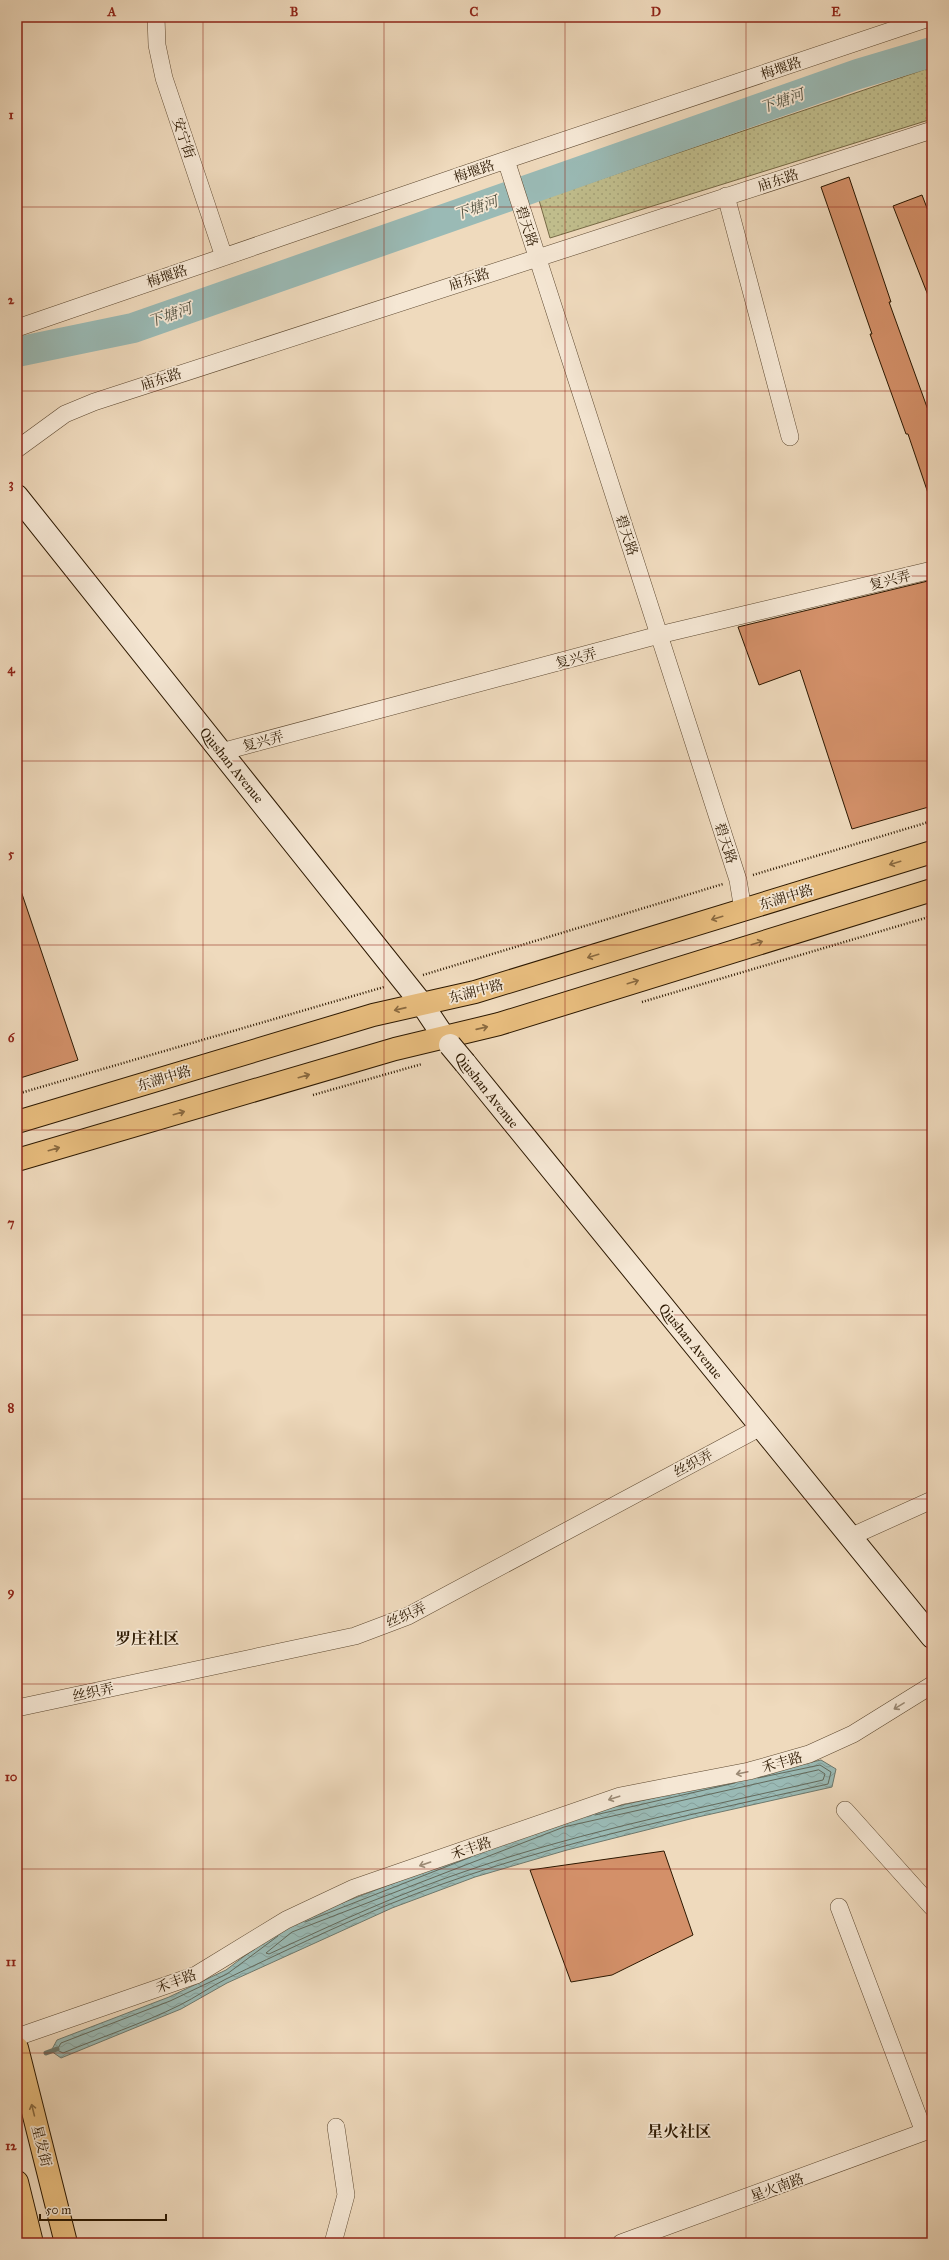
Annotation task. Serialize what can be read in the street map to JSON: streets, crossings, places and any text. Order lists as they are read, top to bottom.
{
  "streets": {
    "main road": ["Qiushan Avenue", "东湖中路", "星发街"],
    "street": [
      "梅堰路",
      "安宁街",
      "庙东路",
      "碧天路",
      "复兴弄",
      "丝织弄",
      "禾丰路",
      "星火南路"
    ]
  },
  "crossings": [
    ["梅堰路", "安宁街"],
    ["梅堰路", "碧天路"],
    ["庙东路", "碧天路"],
    ["碧天路", "复兴弄"],
    ["碧天路", "东湖中路"],
    ["复兴弄", "Qiushan Avenue"],
    ["Qiushan Avenue", "东湖中路"],
    ["Qiushan Avenue", "丝织弄"]
  ],
  "one_way": ["禾丰路"],
  "districts": ["罗庄社区", "星火社区"],
  "water": ["下塘河"],
  "scale_bar": "50 m",
  "grid": {
    "columns": [
      "A",
      "B",
      "C",
      "D",
      "E"
    ],
    "rows": [
      "1",
      "2",
      "3",
      "4",
      "5",
      "6",
      "7",
      "8",
      "9",
      "10",
      "11",
      "12"
    ]
  }
}
